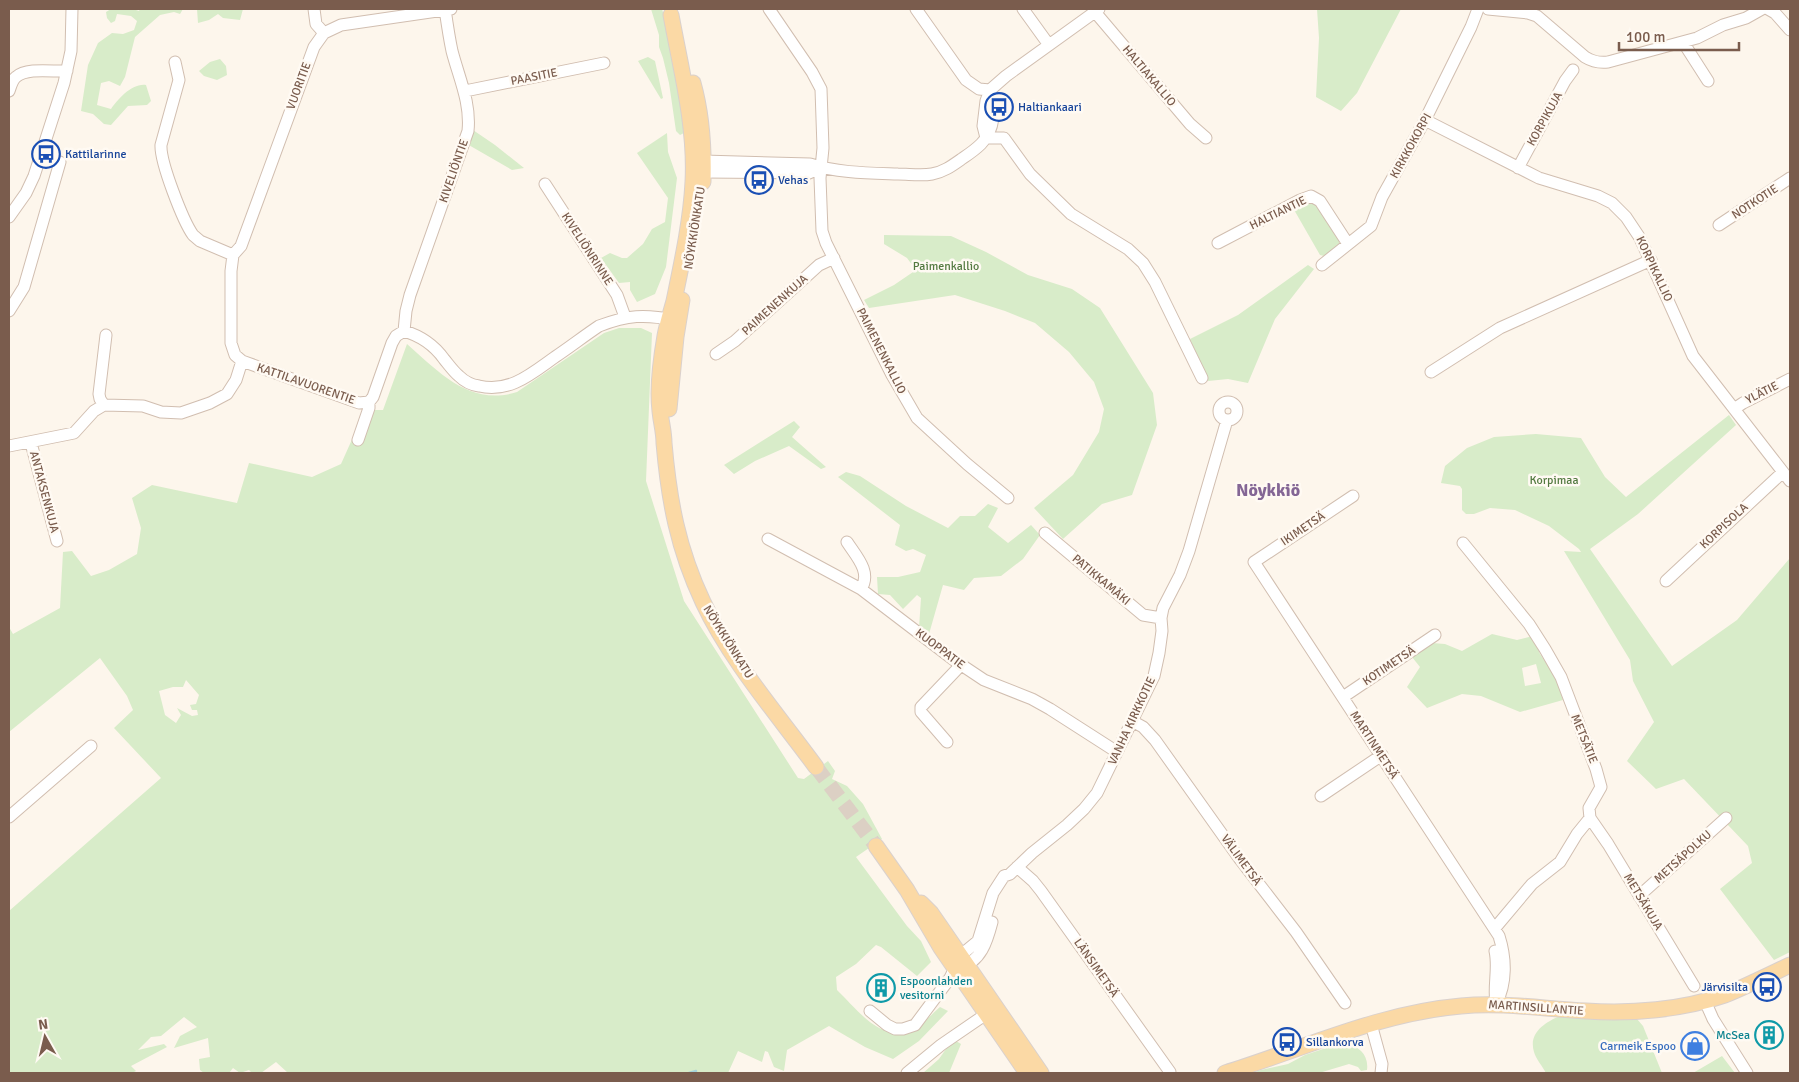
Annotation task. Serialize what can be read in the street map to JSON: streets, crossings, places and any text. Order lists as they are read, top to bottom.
{
  "streets": {
    "main road": ["NÖYKKIÖNKATU", "MARTINSILLANTIE"],
    "street": [
      "HALTIAKALLIO",
      "PAASITIE",
      "VUORITIE",
      "KORPIKUJA",
      "KIRKKOKORPI",
      "KIVELIÖNTIE",
      "NOTKOTIE",
      "HALTIANTIE",
      "KIVELIÖNRINNE",
      "KORPIKALLIO",
      "PAIMENENKUJA",
      "PAIMENENKALLIO",
      "KATTILAVUORENTIE",
      "YLÄTIE",
      "ANTAKSENKUJA",
      "KORPISOLA",
      "IKIMETSÄ",
      "PATIKKAMÄKI",
      "KUOPPATIE",
      "KOTIMETSÄ",
      "VANHA KIRKKOTIE",
      "METSÄTIE",
      "MARTINMETSÄ",
      "METSÄPOLKU",
      "VÄLIMETSÄ",
      "METSÄKUJA",
      "LÄNSIMETSÄ"
    ]
  },
  "crossings": [
    ["PAASITIE", "KIVELIÖNTIE"],
    ["VUORITIE", "KATTILAVUORENTIE"],
    ["KORPIKUJA", "KORPIKALLIO"],
    ["KIRKKOKORPI", "HALTIANTIE"],
    ["KIRKKOKORPI", "KORPIKALLIO"],
    ["KIVELIÖNTIE", "KATTILAVUORENTIE"],
    ["KORPIKALLIO", "YLÄTIE"],
    ["KORPIKALLIO", "KORPISOLA"],
    ["PAIMENENKUJA", "PAIMENENKALLIO"],
    ["IKIMETSÄ", "MARTINMETSÄ"],
    ["PATIKKAMÄKI", "VANHA KIRKKOTIE"],
    ["KUOPPATIE", "VANHA KIRKKOTIE"],
    ["KOTIMETSÄ", "MARTINMETSÄ"],
    ["VANHA KIRKKOTIE", "VÄLIMETSÄ"],
    ["VANHA KIRKKOTIE", "LÄNSIMETSÄ"],
    ["METSÄTIE", "MARTINMETSÄ"],
    ["METSÄTIE", "METSÄKUJA"],
    ["MARTINMETSÄ", "MARTINSILLANTIE"],
    ["METSÄPOLKU", "METSÄKUJA"]
  ],
  "districts": ["Nöykkiö"],
  "parks": ["Paimenkallio", "Korpimaa"],
  "places": {
    "bus stop": [
      "Haltiankaari",
      "Kattilarinne",
      "Vehas",
      "Järvisilta",
      "Sillankorva"
    ],
    "building": ["Espoonlahden vesitorni", "McSea"],
    "shop": ["Carmeik Espoo"]
  },
  "scale_bar": "100 m",
  "north": "top"
}
